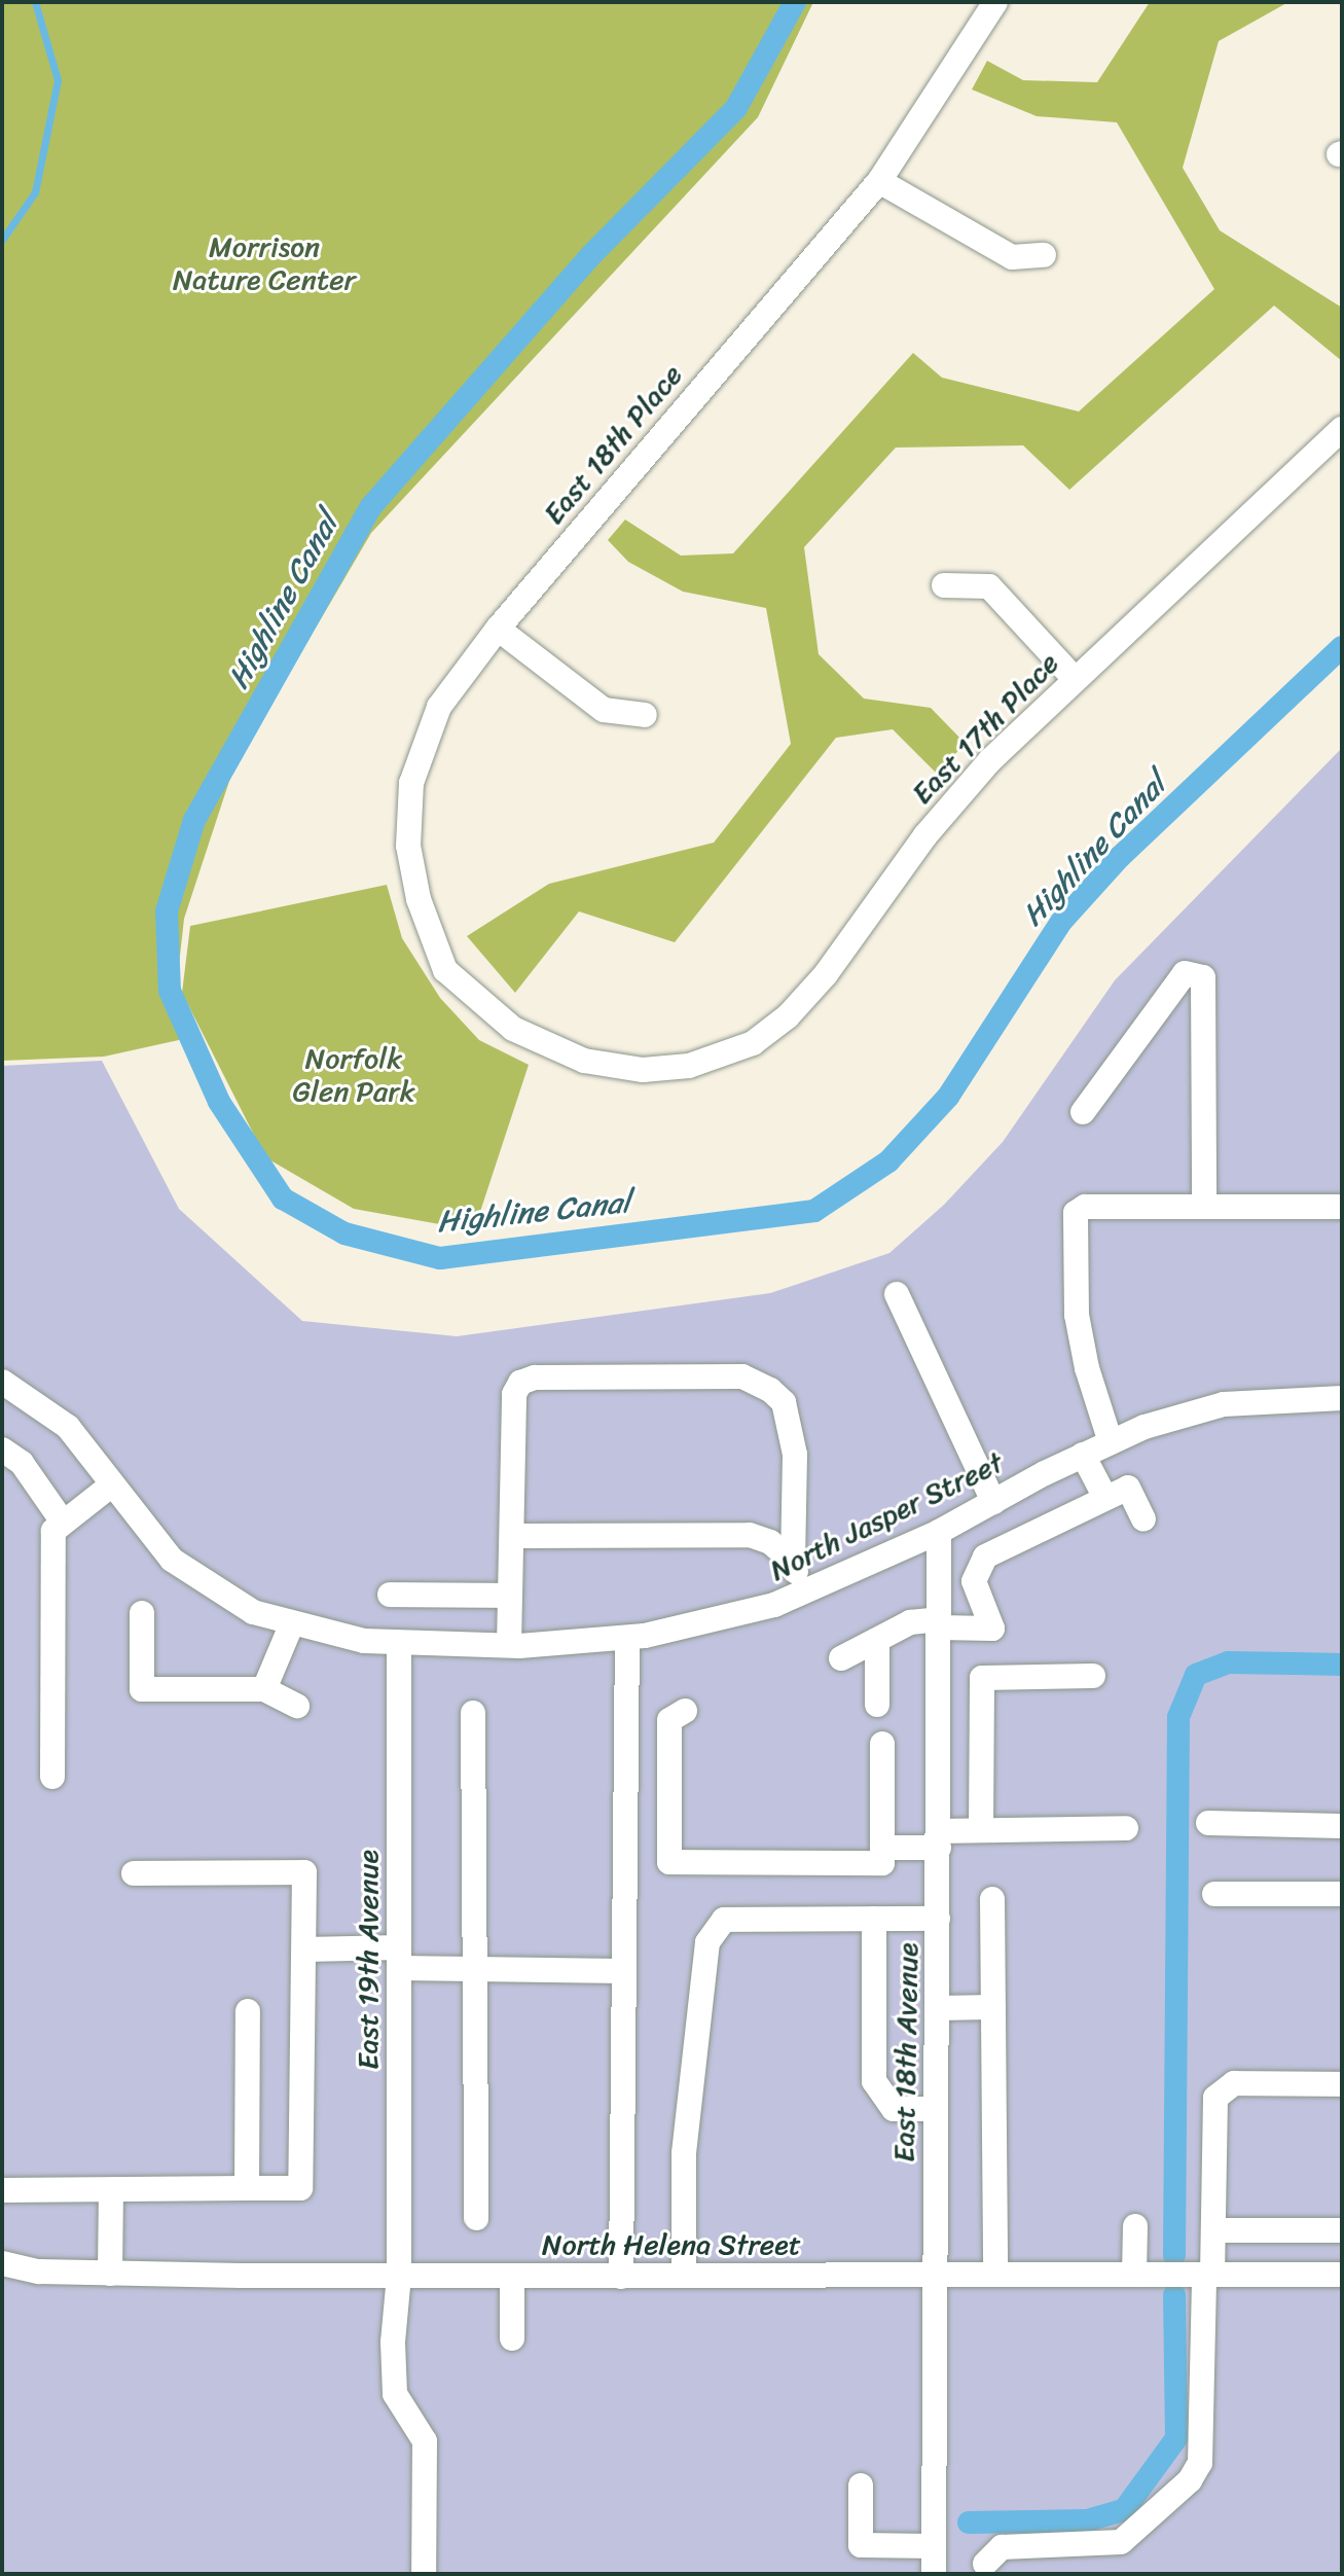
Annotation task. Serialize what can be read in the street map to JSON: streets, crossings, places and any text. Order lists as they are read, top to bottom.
{
  "streets": {
    "street": [
      "East 18th Place",
      "East 17th Place",
      "North Jasper Street",
      "East 19th Avenue",
      "East 18th Avenue",
      "North Helena Street"
    ]
  },
  "crossings": [
    ["East 18th Place", "East 17th Place"],
    ["North Jasper Street", "East 19th Avenue"],
    ["North Jasper Street", "East 18th Avenue"],
    ["East 19th Avenue", "North Helena Street"],
    ["East 18th Avenue", "North Helena Street"]
  ],
  "water": ["Highline Canal"],
  "parks": ["Morrison Nature Center", "Norfolk Glen Park"]
}
